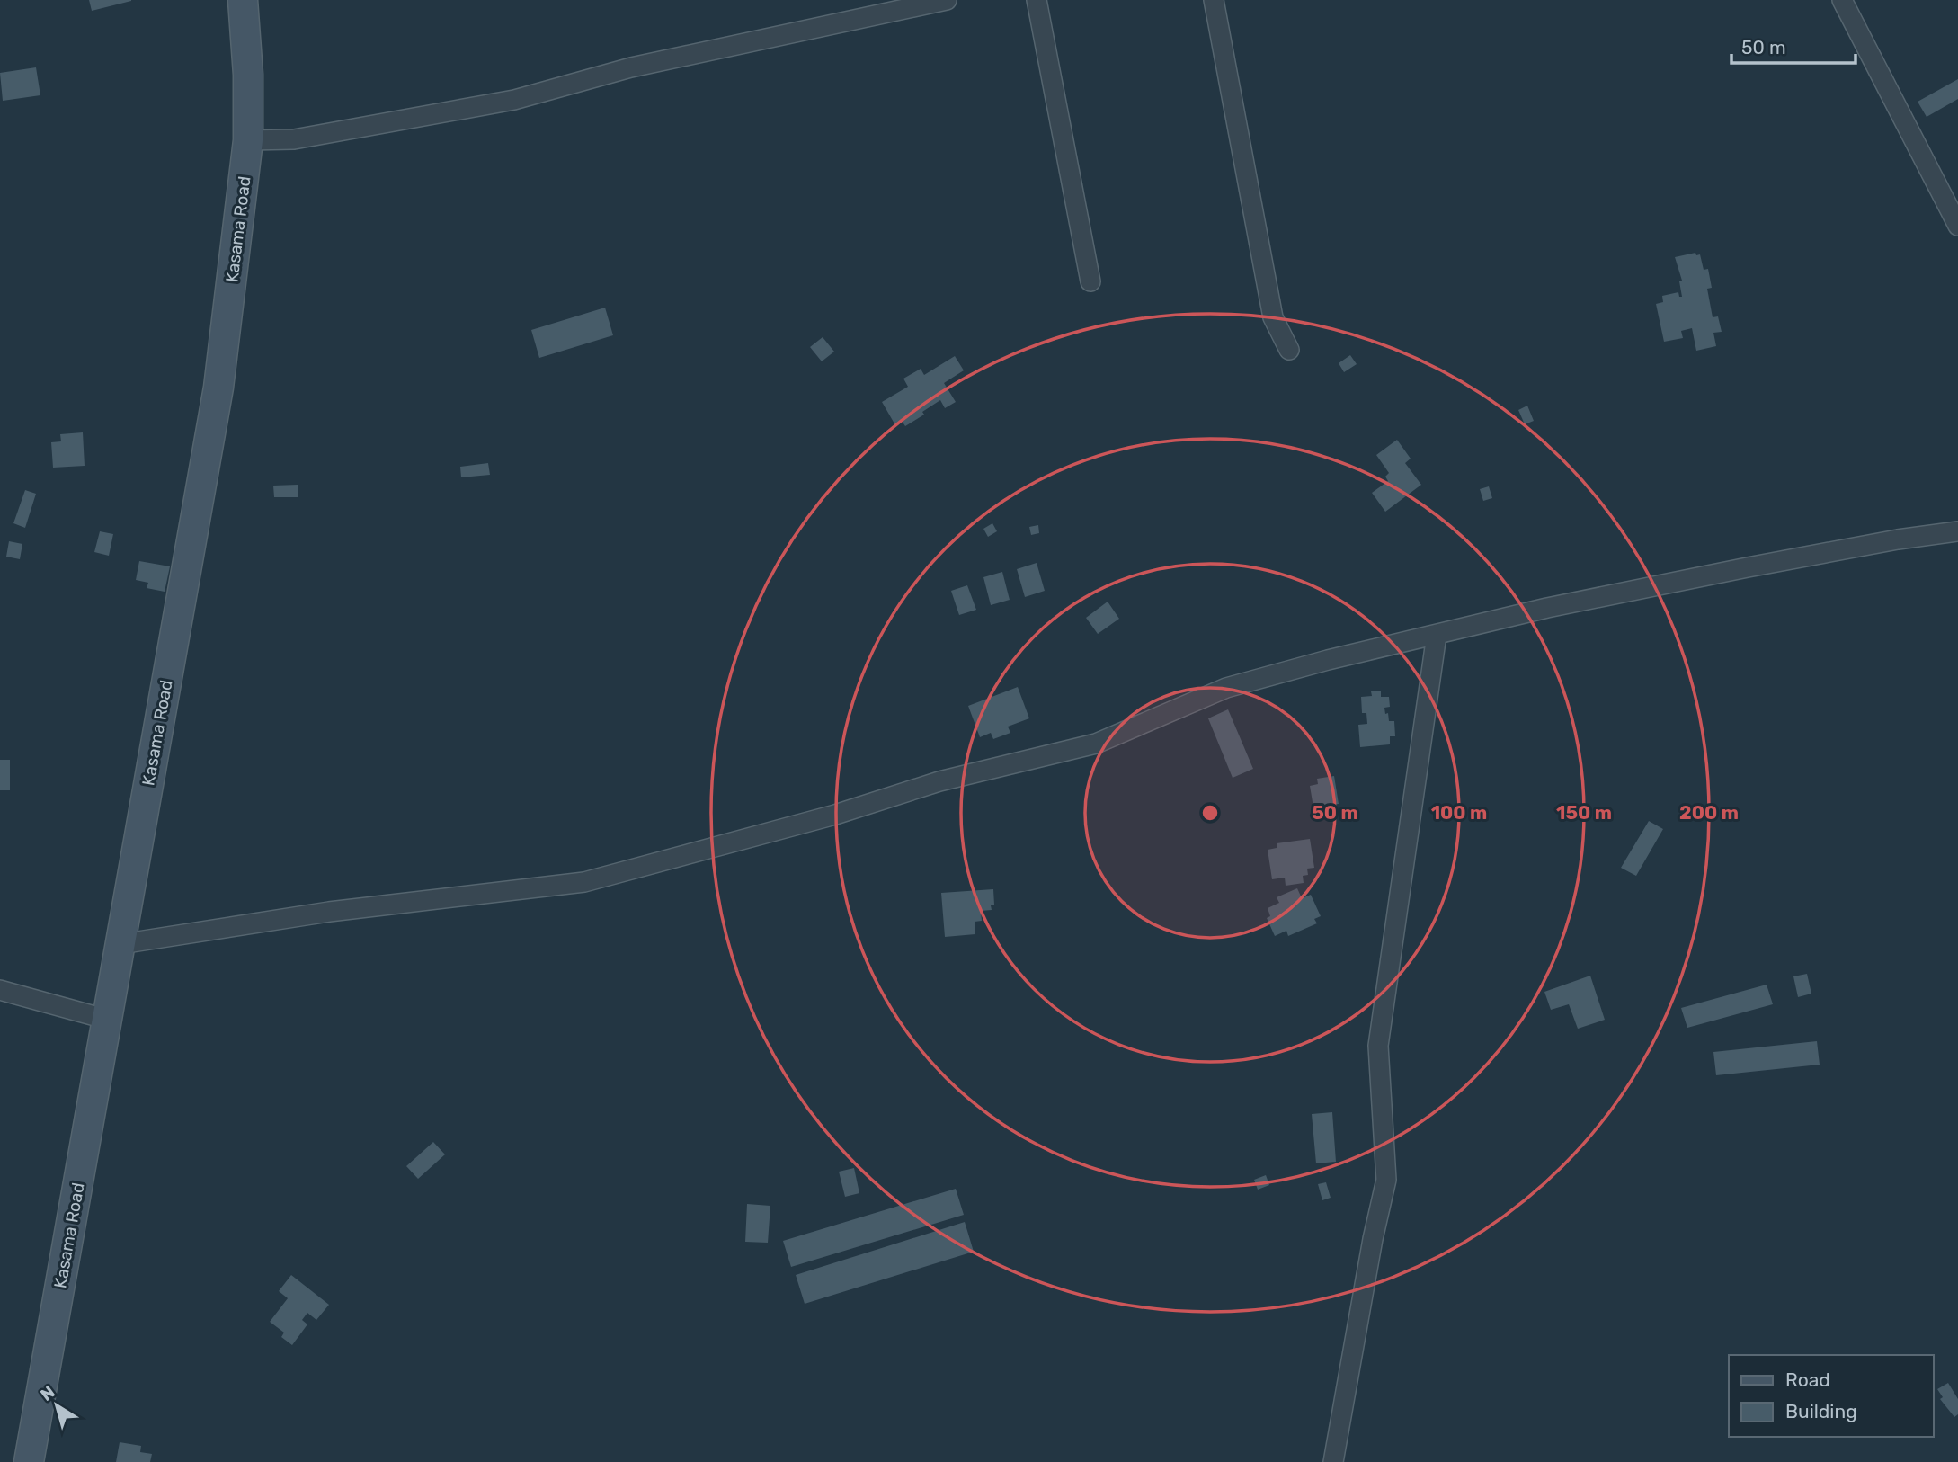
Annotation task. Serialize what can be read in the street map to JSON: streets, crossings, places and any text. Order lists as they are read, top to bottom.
{
  "streets": {
    "street": ["Kasama Road"]
  },
  "legend": ["Road", "Building"],
  "scale_bar": "50 m",
  "north": "top left",
  "rings": [
    "50 m",
    "100 m",
    "150 m",
    "200 m"
  ]
}
